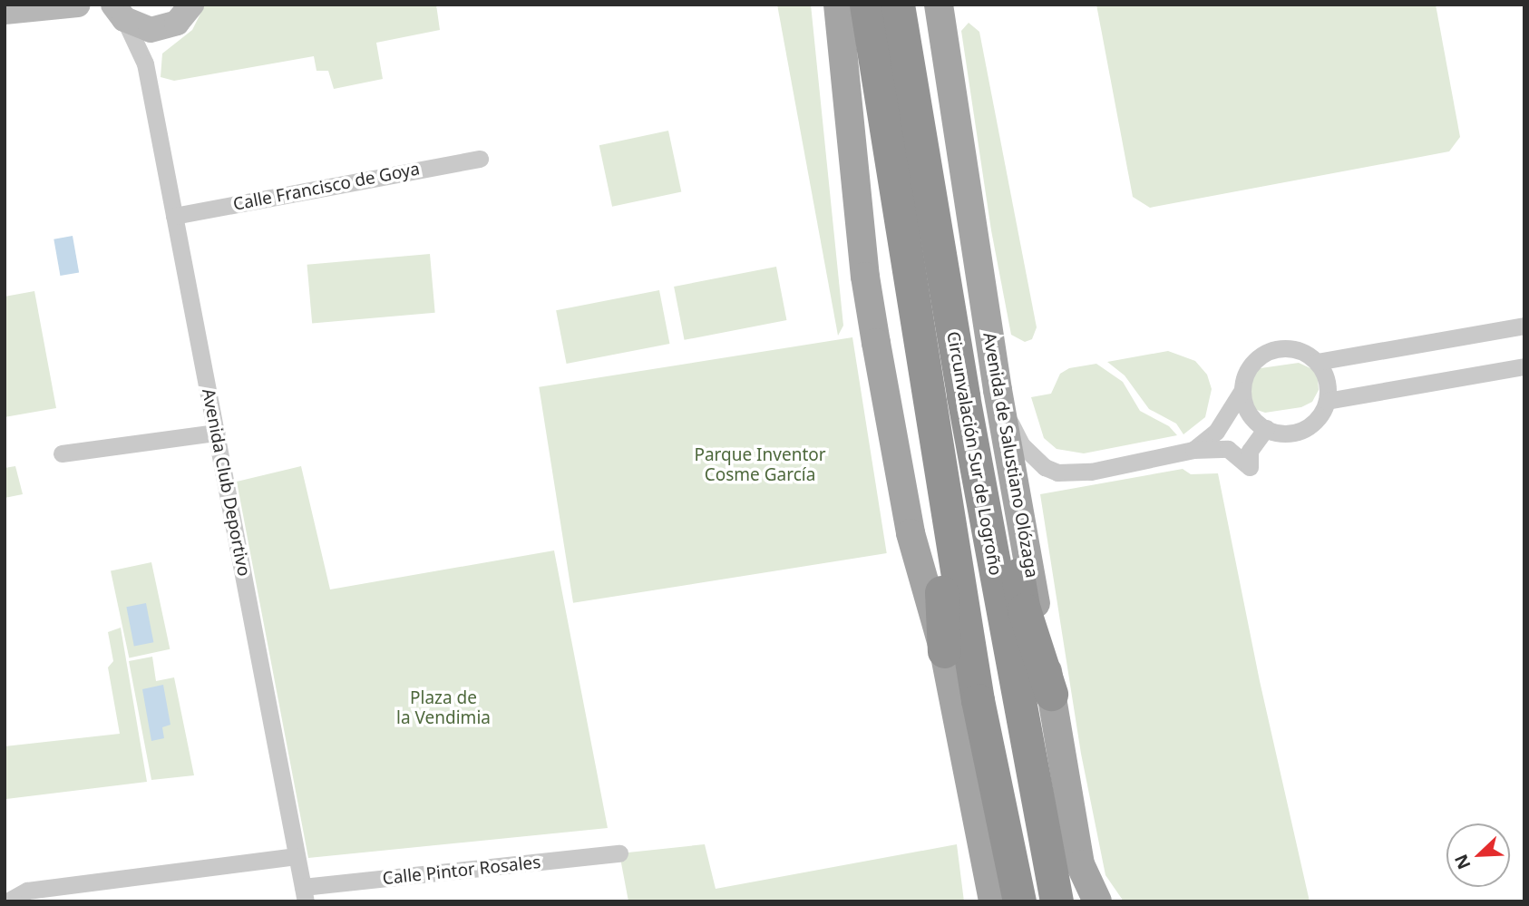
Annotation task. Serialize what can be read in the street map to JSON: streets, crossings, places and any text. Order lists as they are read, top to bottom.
{
  "streets": {
    "highway": ["Circunvalación Sur de Logroño"],
    "main road": ["Avenida de Salustiano Olózaga"],
    "street": ["Calle Francisco de Goya", "Avenida Club Deportivo", "Calle Pintor Rosales"]
  },
  "crossings": [
    ["Calle Francisco de Goya", "Avenida Club Deportivo"],
    ["Avenida Club Deportivo", "Calle Pintor Rosales"]
  ],
  "parks": ["Parque Inventor Cosme García", "Plaza de la Vendimia"],
  "north": "bottom left"
}
